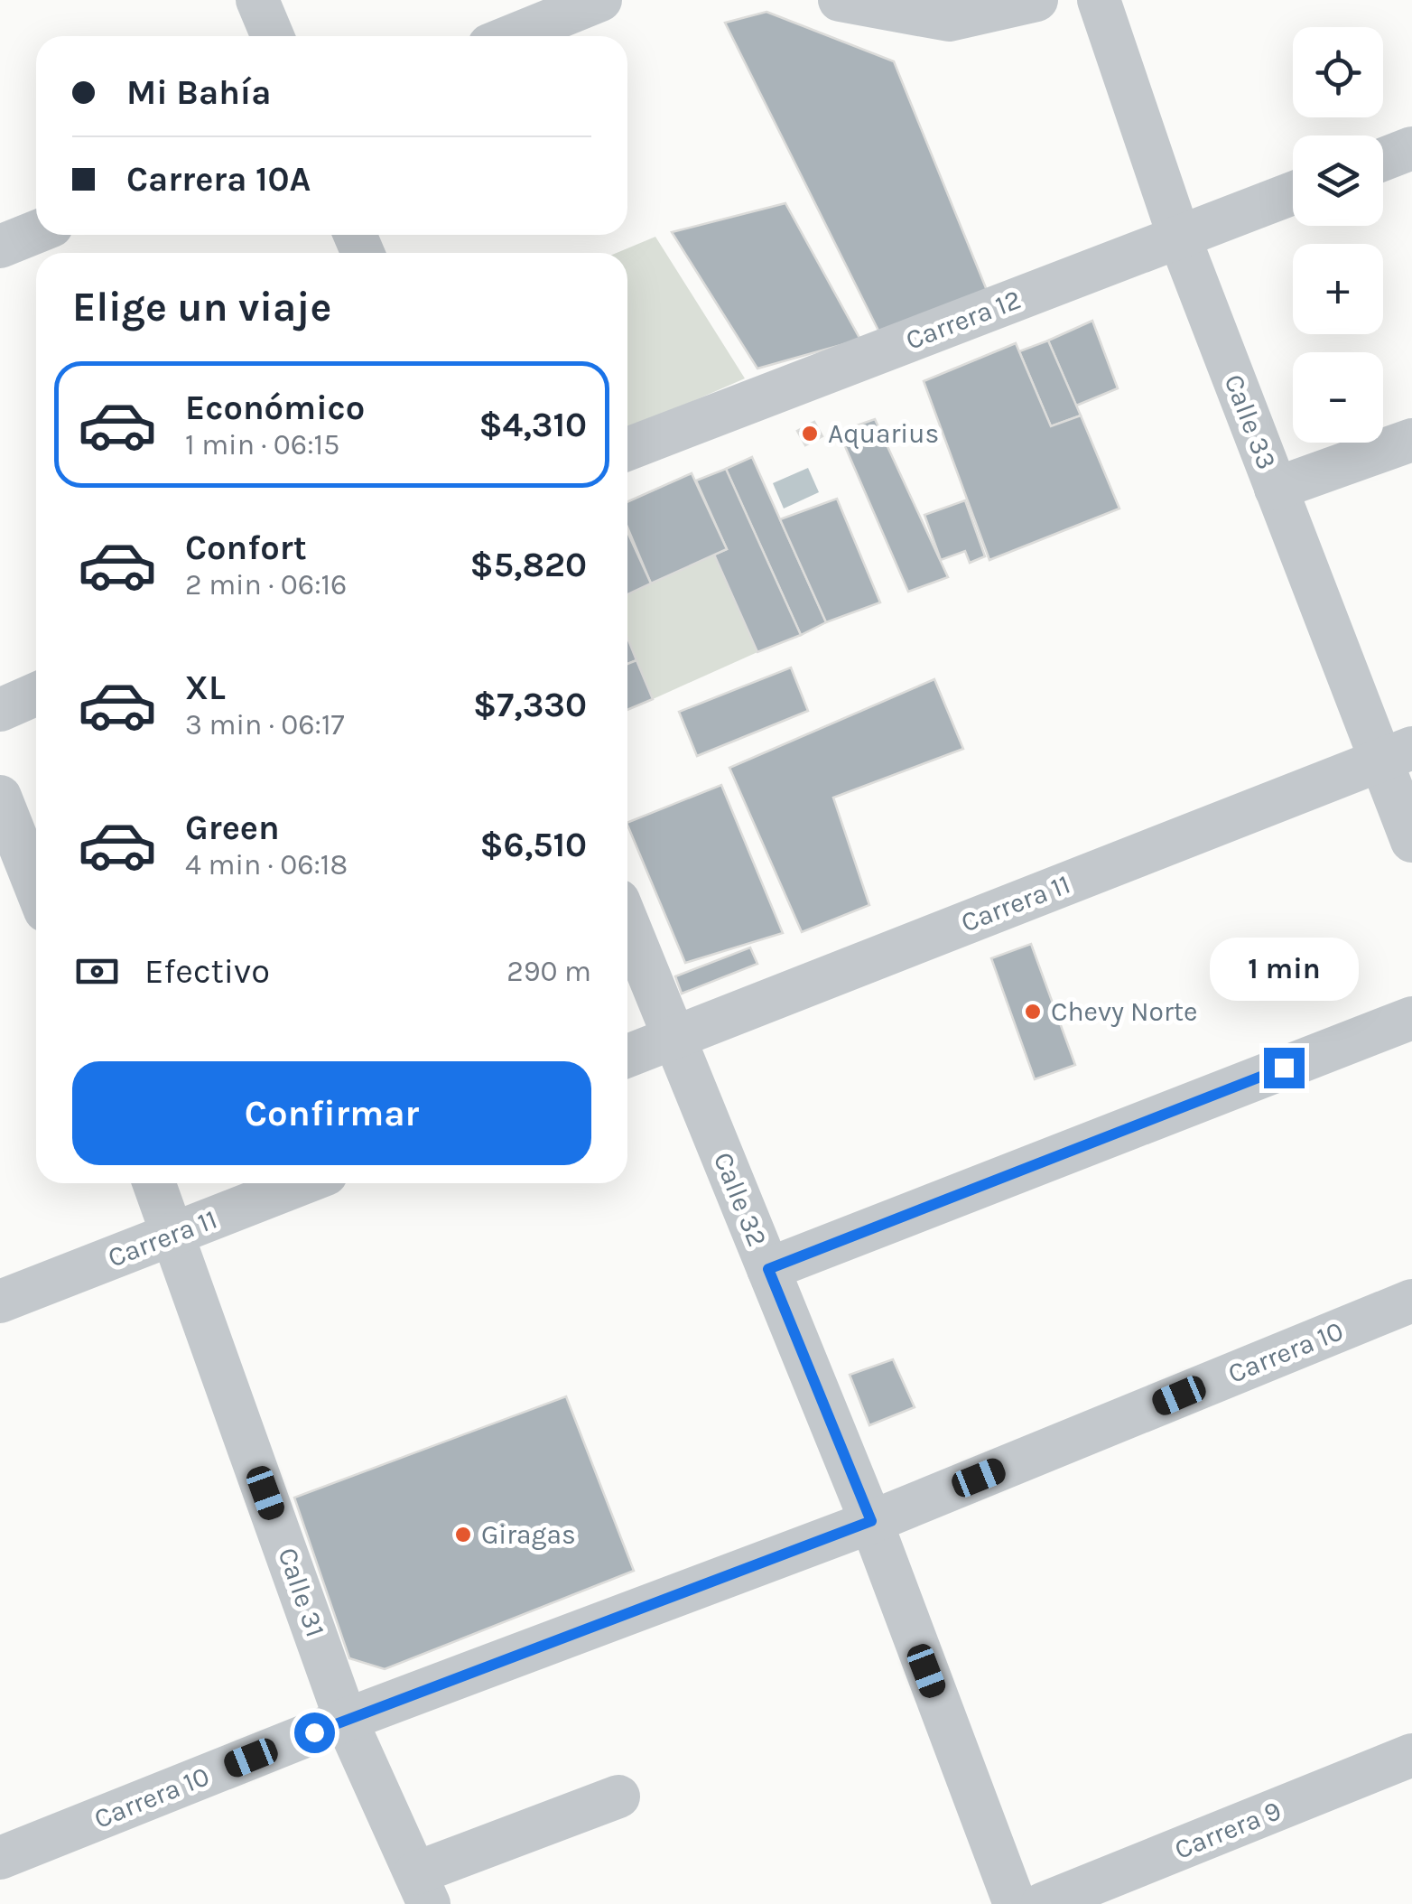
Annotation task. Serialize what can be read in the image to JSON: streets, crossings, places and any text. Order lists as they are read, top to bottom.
{
  "streets": {
    "street": [
      "Carrera 12",
      "Calle 33",
      "Carrera 11",
      "Calle 32",
      "Carrera 10",
      "Calle 31",
      "Carrera 9"
    ]
  },
  "crossings": [
    ["Carrera 12", "Calle 33"],
    ["Calle 33", "Carrera 11"],
    ["Carrera 11", "Calle 32"],
    ["Carrera 11", "Calle 31"],
    ["Calle 32", "Carrera 10"],
    ["Carrera 10", "Calle 31"]
  ],
  "places": ["Aquarius", "Chevy Norte", "Giragas"],
  "page": {
    "map_buttons": ["+", "−"],
    "banner": ["Mi Bahía", "Carrera 10A"],
    "heading": "Elige un viaje",
    "list": [
      {
        "name": "Económico",
        "note": "1 min · 06:15",
        "value": "$4,310"
      },
      {
        "name": "Confort",
        "note": "2 min · 06:16",
        "value": "$5,820"
      },
      {
        "name": "XL",
        "note": "3 min · 06:17",
        "value": "$7,330"
      },
      {
        "name": "Green",
        "note": "4 min · 06:18",
        "value": "$6,510"
      }
    ],
    "pay": ["Efectivo", "290 m"],
    "bubble": "1 min",
    "buttons": "Confirmar"
  }
}
